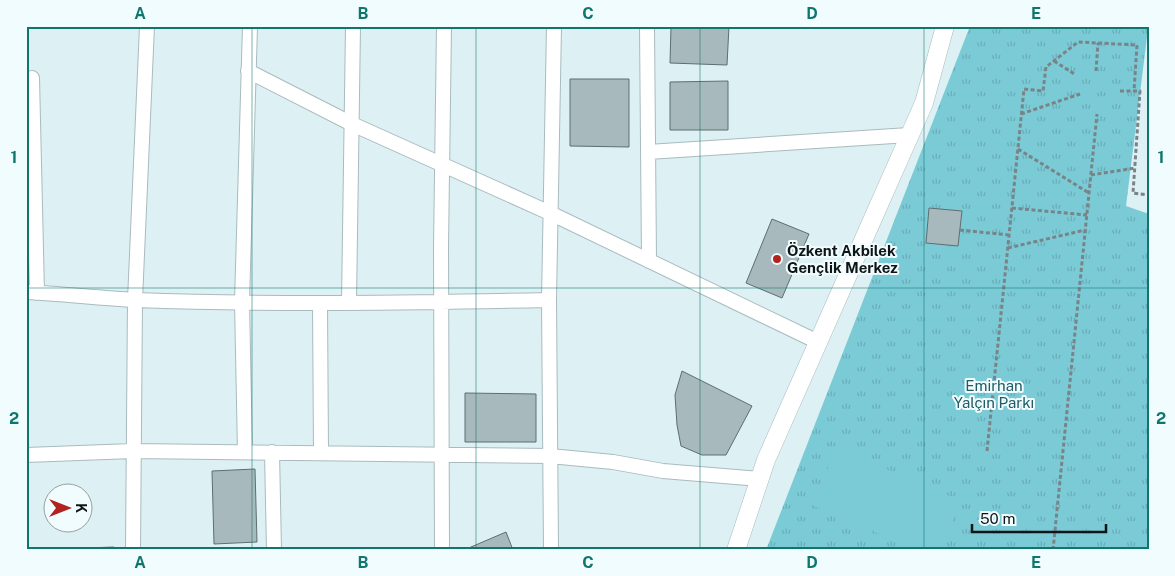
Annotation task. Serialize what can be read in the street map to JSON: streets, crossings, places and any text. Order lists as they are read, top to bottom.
{
  "parks": ["Emirhan Yalçın Parkı"],
  "places": ["Özkent Akbilek Gençlik Merkez"],
  "scale_bar": "50 m",
  "north": "right",
  "grid": {
    "columns": [
      "A",
      "B",
      "C",
      "D",
      "E"
    ],
    "rows": ["1", "2"]
  }
}
